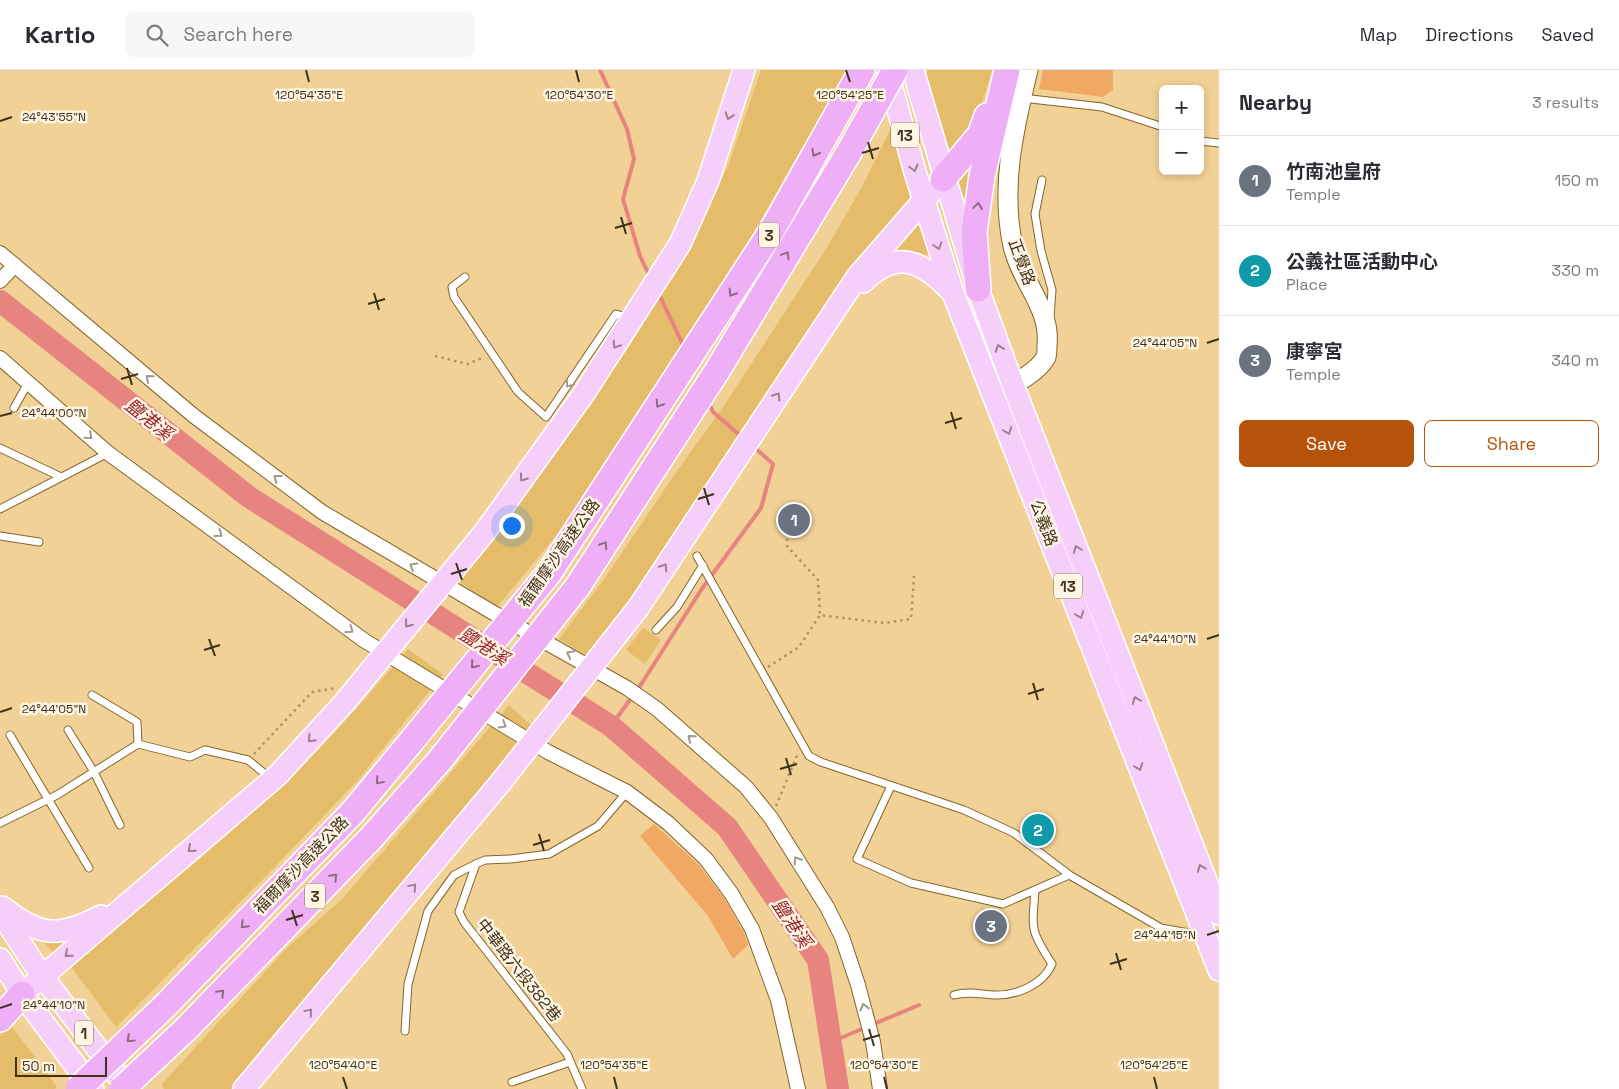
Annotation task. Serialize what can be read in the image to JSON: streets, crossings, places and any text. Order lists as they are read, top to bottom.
{
  "streets": {
    "highway": ["3", "福爾摩沙高速公路"],
    "main road": ["13", "公義路", "1"],
    "street": ["正覺路"],
    "lane": ["中華路六段382巷"]
  },
  "crossings": [
    ["正覺路", "公義路"]
  ],
  "water": ["鹽港溪"],
  "scale_bar": "50 m",
  "page": {
    "header": "Kartio",
    "search": "Search here",
    "nav": ["Map", "Directions", "Saved"],
    "heading": ["Nearby", "3 results"],
    "map_buttons": ["+", "−"],
    "list": [
      {
        "mark": "1",
        "name": "竹南池皇府",
        "note": "Temple",
        "value": "150 m"
      },
      {
        "mark": "2",
        "name": "公義社區活動中心",
        "note": "Place",
        "value": "330 m"
      },
      {
        "mark": "3",
        "name": "康寧宮",
        "note": "Temple",
        "value": "340 m"
      }
    ],
    "buttons": ["Save", "Share"],
    "pins": ["1", "2", "3"],
    "scale": "50 m"
  },
  "coordinates": [
    "120°54'35\"E",
    "120°54'30\"E",
    "120°54'25\"E",
    "24°43'55\"N",
    "24°44'05\"N",
    "24°44'00\"N",
    "24°44'10\"N",
    "24°44'15\"N",
    "120°54'40\"E"
  ]
}
